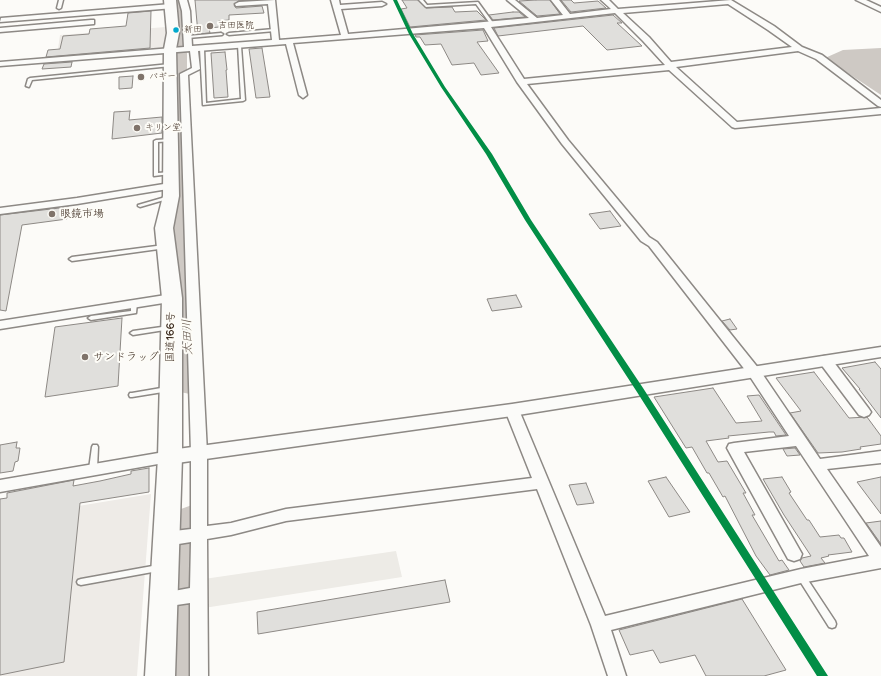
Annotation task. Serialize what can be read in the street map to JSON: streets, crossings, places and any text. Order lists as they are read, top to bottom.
{
  "streets": {
    "highway": ["国道166号"]
  },
  "water": ["太田川"],
  "places": [
    "吉田医院",
    "新田",
    "バギー",
    "キリン堂",
    "眼鏡市場",
    "サンドラッグ"
  ]
}
